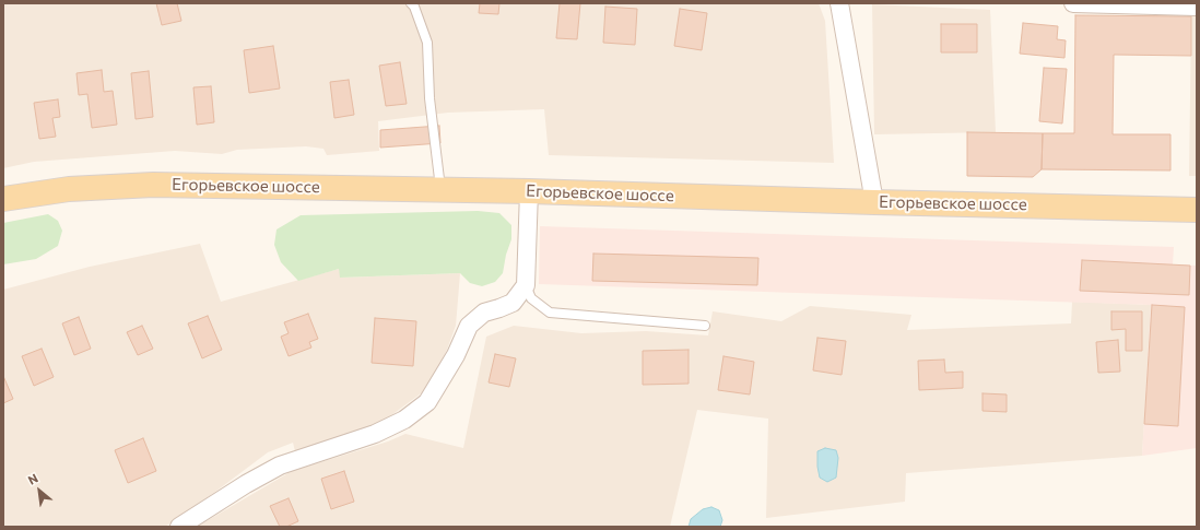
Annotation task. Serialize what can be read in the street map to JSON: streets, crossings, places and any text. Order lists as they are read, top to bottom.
{
  "streets": {
    "main road": ["Егорьевское шоссе"]
  },
  "north": "top left"
}
